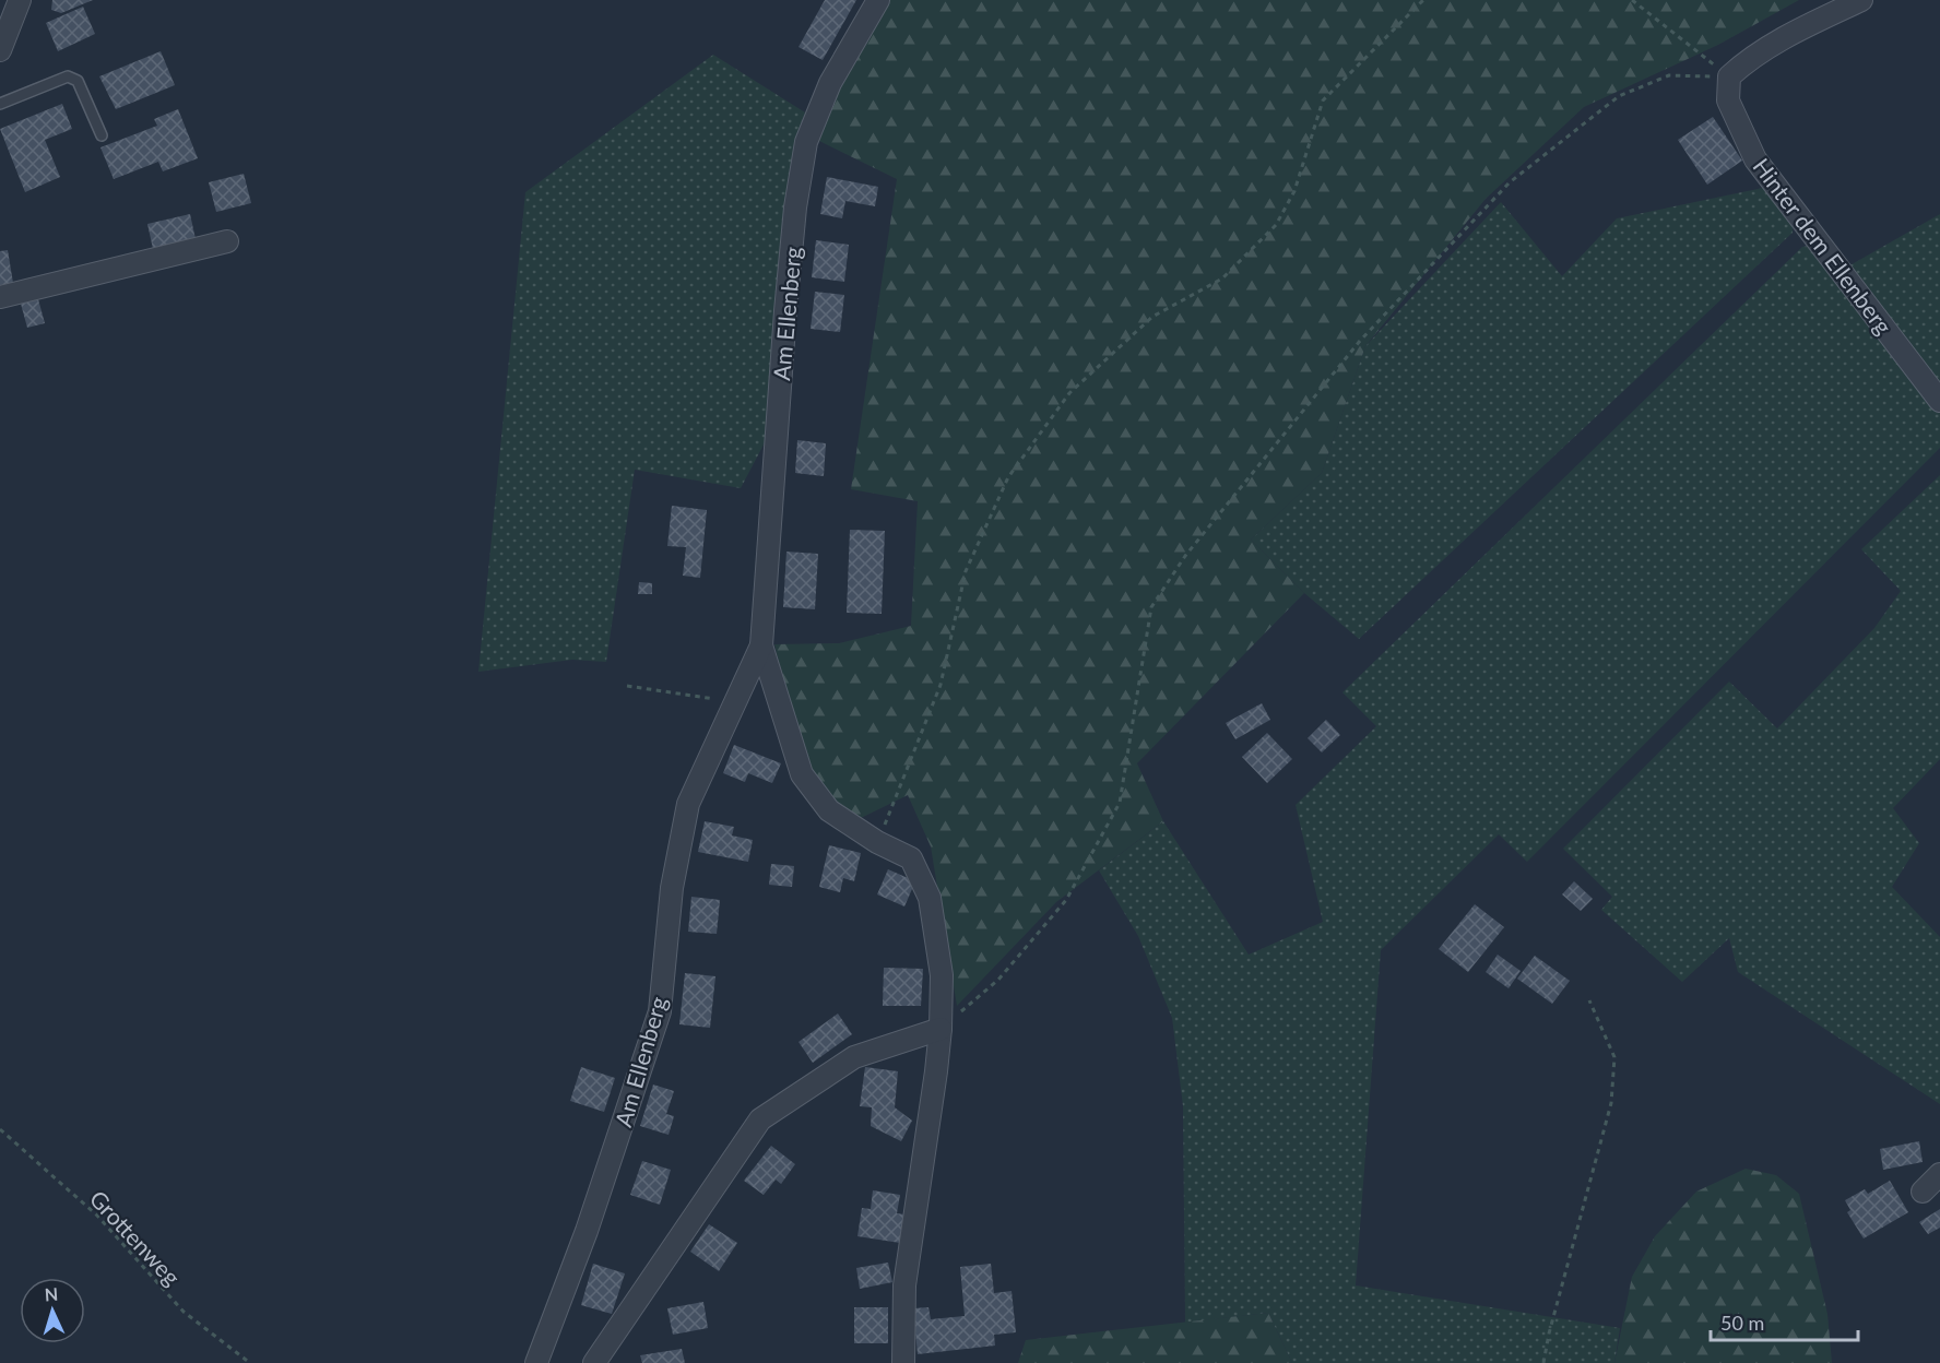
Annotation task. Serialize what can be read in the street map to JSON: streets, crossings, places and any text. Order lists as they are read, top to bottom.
{
  "streets": {
    "street": ["Hinter dem Ellenberg", "Am Ellenberg"],
    "path": ["Grottenweg"]
  },
  "scale_bar": "50 m",
  "north": "top"
}
